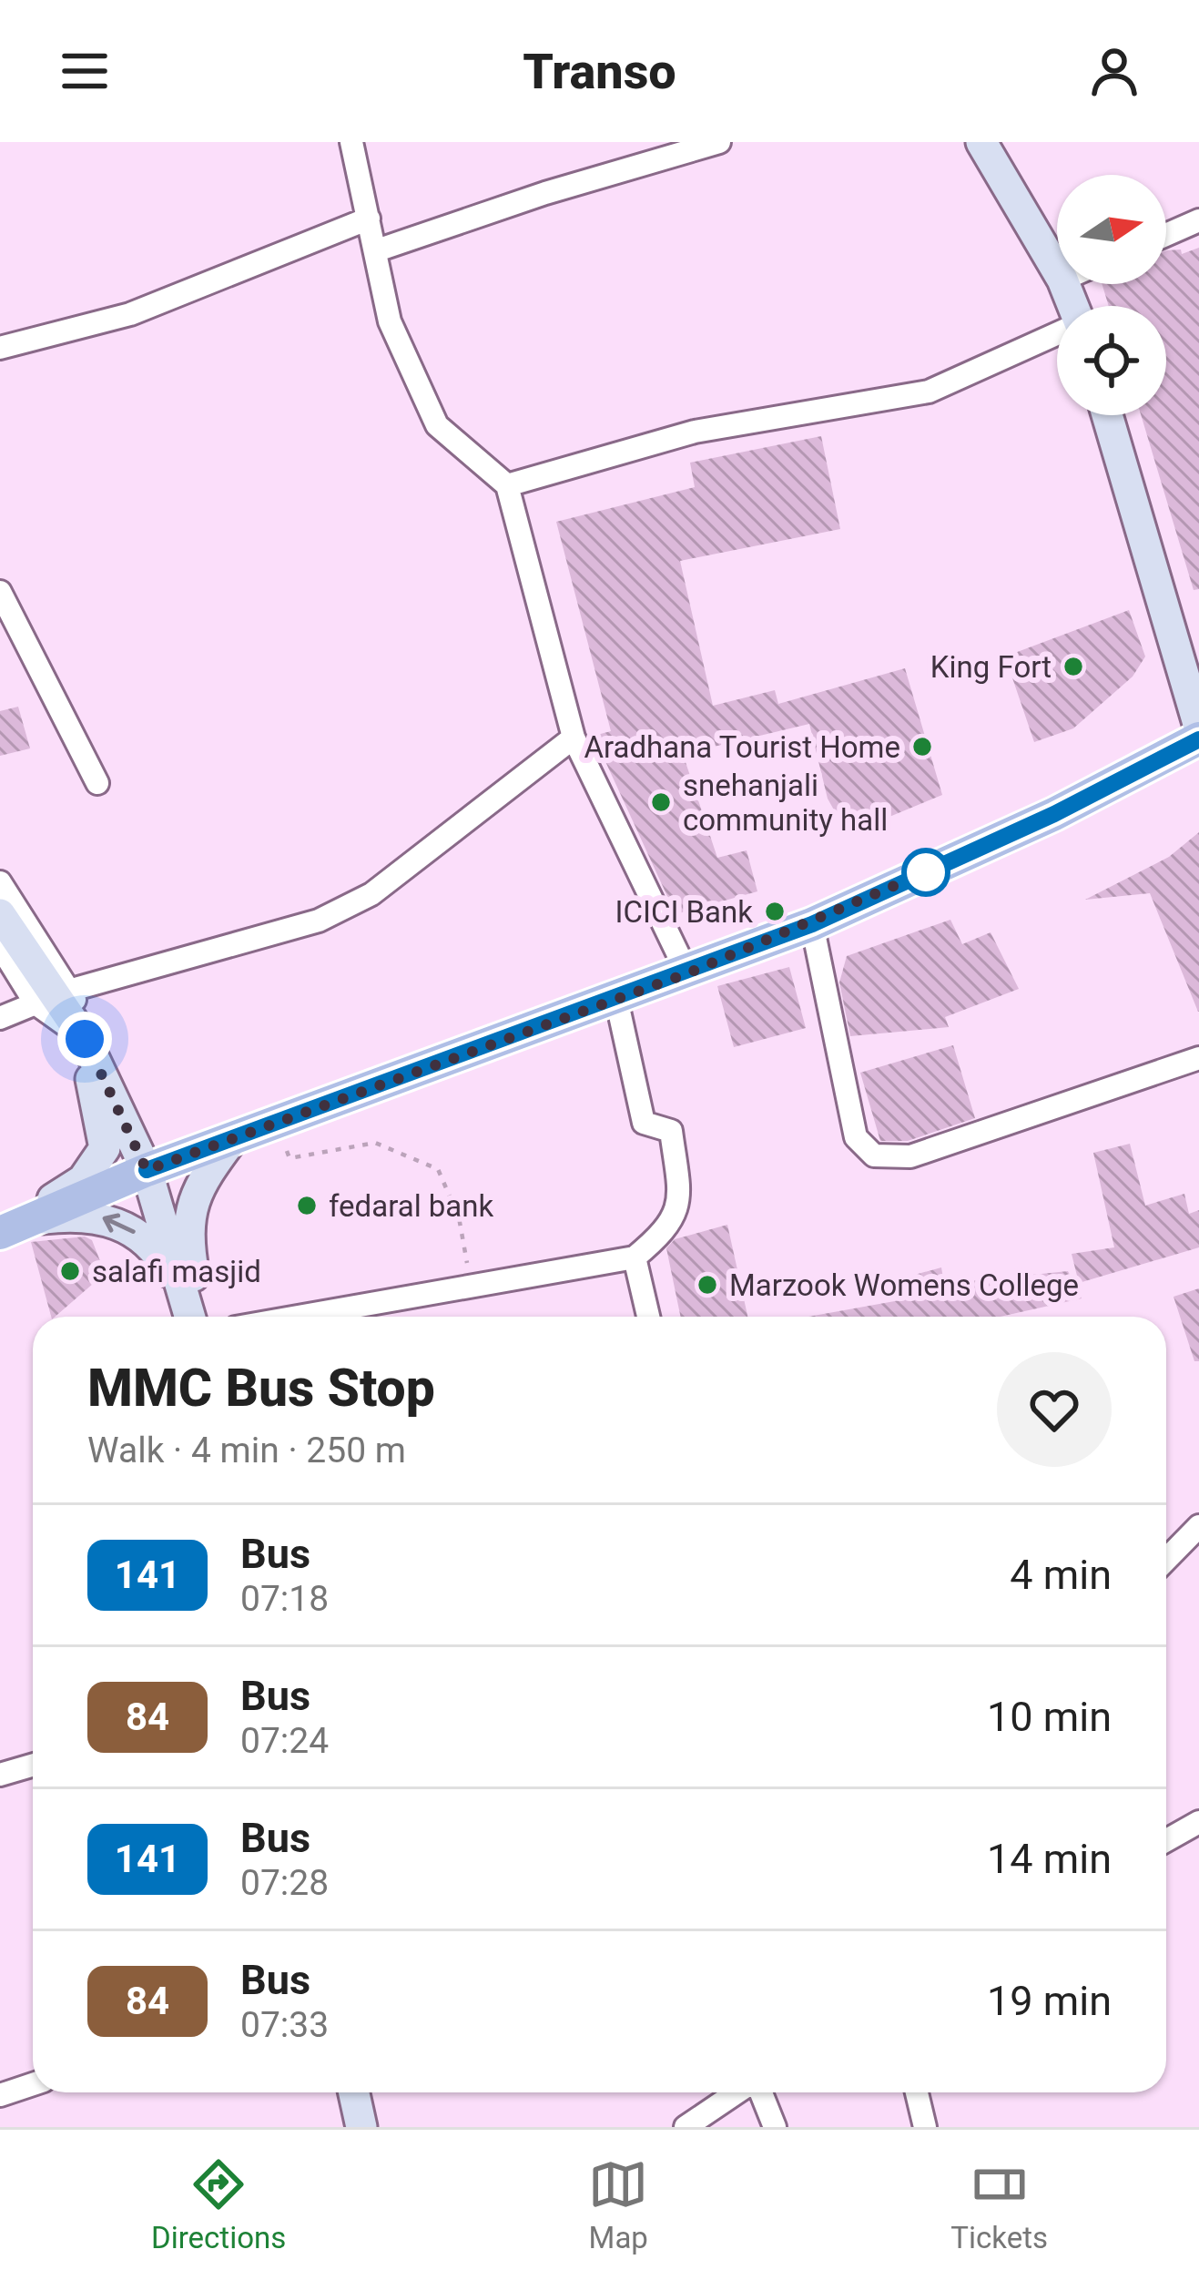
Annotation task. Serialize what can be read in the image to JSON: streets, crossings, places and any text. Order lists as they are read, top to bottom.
{
  "places": [
    "King Fort",
    "Aradhana Tourist Home",
    "snehanjali community hall",
    "ICICI Bank",
    "fedaral bank",
    "salafi masjid",
    "Marzook Womens College"
  ],
  "lines": ["bus line 141"],
  "north": "right",
  "page": {
    "header": "Transo",
    "heading": ["MMC Bus Stop", "Walk · 4 min · 250 m"],
    "list": [
      {
        "mark": "141",
        "name": "Bus",
        "note": "07:18",
        "value": "4 min"
      },
      {
        "mark": "84",
        "name": "Bus",
        "note": "07:24",
        "value": "10 min"
      },
      {
        "mark": "141",
        "name": "Bus",
        "note": "07:28",
        "value": "14 min"
      },
      {
        "mark": "84",
        "name": "Bus",
        "note": "07:33",
        "value": "19 min"
      }
    ],
    "tabs": ["Directions", "Map", "Tickets"]
  }
}
